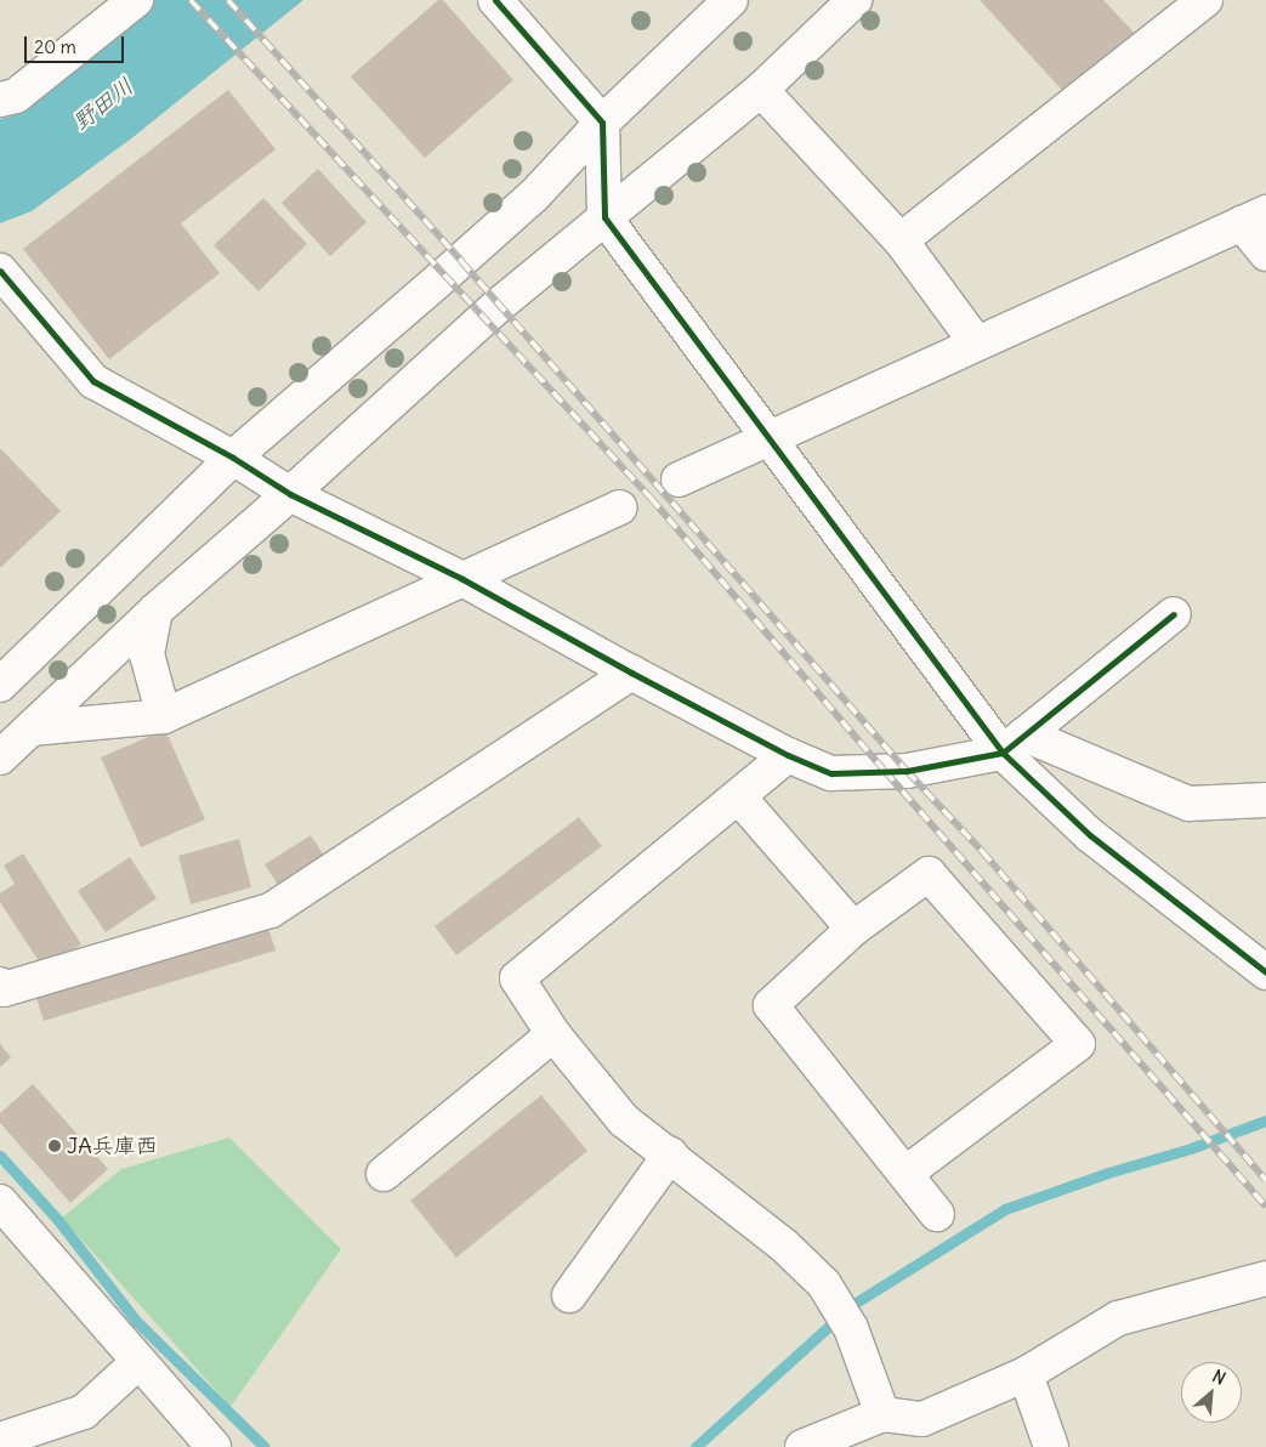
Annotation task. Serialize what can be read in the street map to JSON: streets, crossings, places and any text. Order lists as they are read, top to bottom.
{
  "water": ["野田川"],
  "places": ["JA兵庫西"],
  "scale_bar": "20 m",
  "north": "top right"
}
